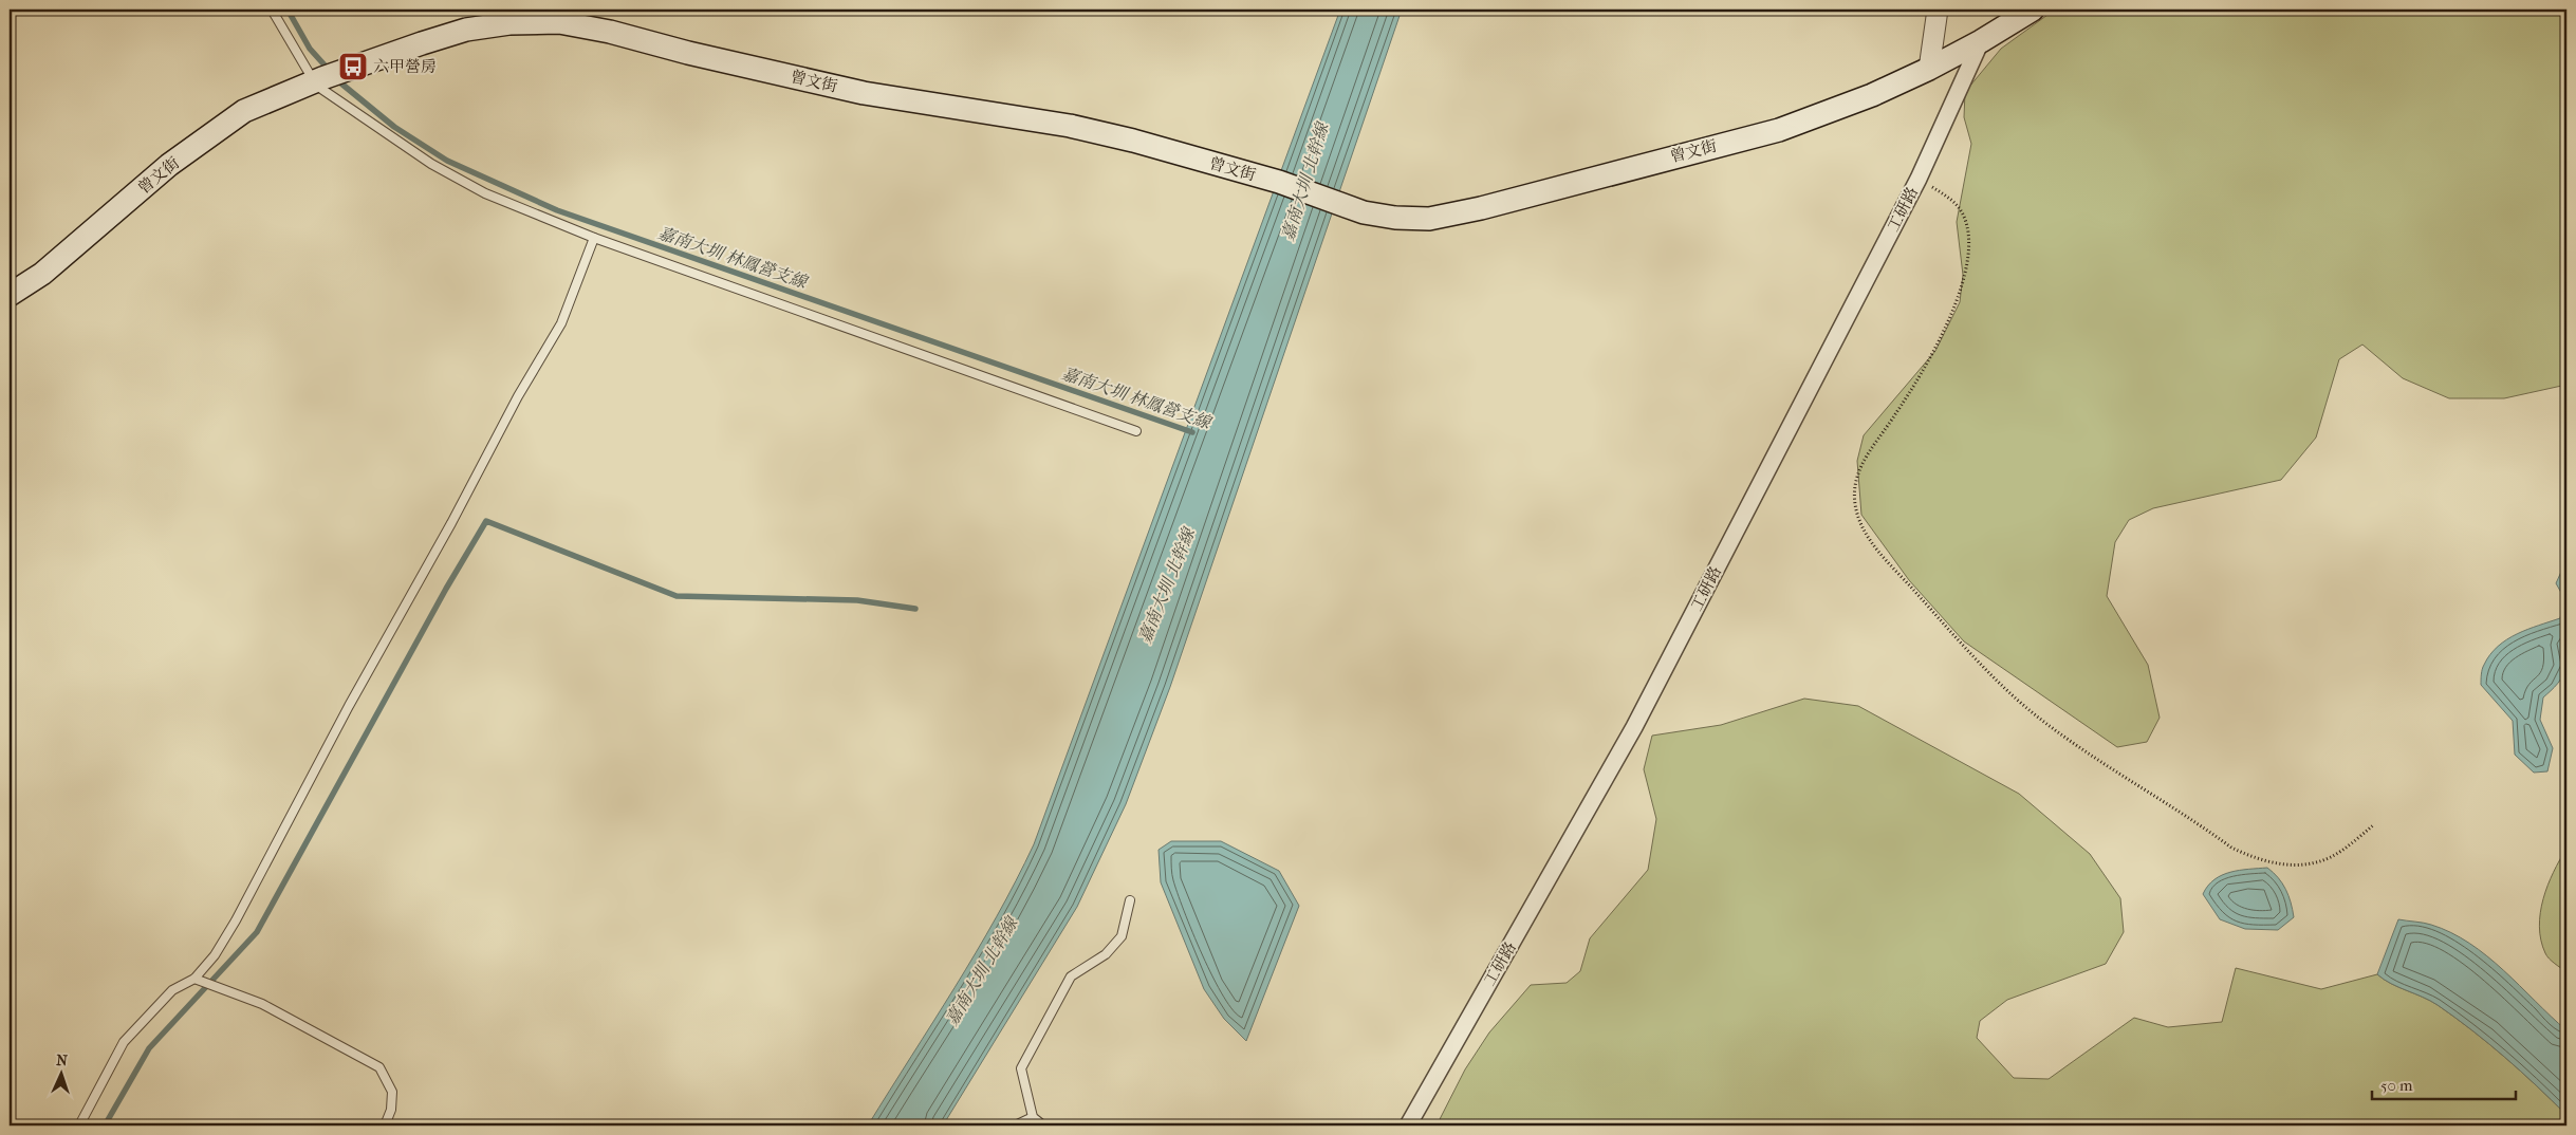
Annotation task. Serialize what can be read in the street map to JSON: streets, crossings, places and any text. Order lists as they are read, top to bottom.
{
  "streets": {
    "main road": ["曾文街"],
    "street": ["工研路"]
  },
  "crossings": [
    ["曾文街", "工研路"]
  ],
  "water": ["嘉南大圳 北幹線", "嘉南大圳 林鳳營支線"],
  "places": {
    "bus stop": ["六甲營房"]
  },
  "scale_bar": "50 m",
  "north": "top"
}
